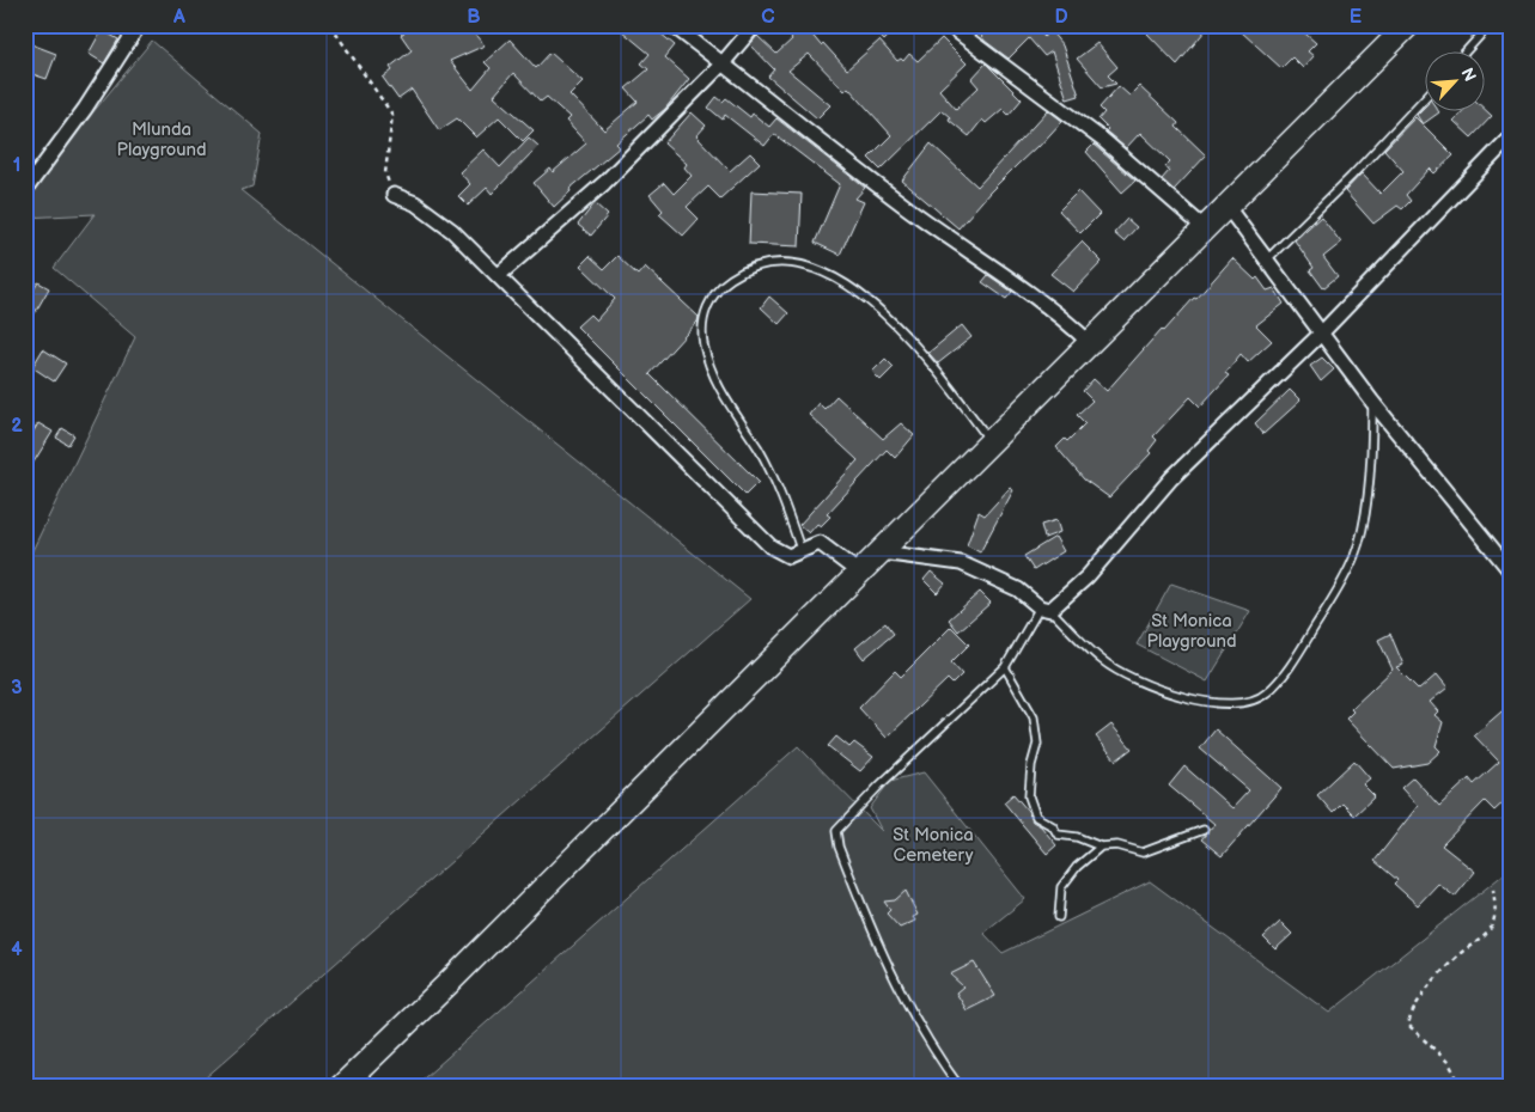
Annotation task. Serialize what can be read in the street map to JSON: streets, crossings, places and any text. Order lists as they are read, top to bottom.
{
  "parks": ["Mlunda Playground", "St Monica Playground", "St Monica Cemetery"],
  "north": "top right",
  "grid": {
    "columns": [
      "A",
      "B",
      "C",
      "D",
      "E"
    ],
    "rows": [
      "1",
      "2",
      "3",
      "4"
    ]
  }
}
